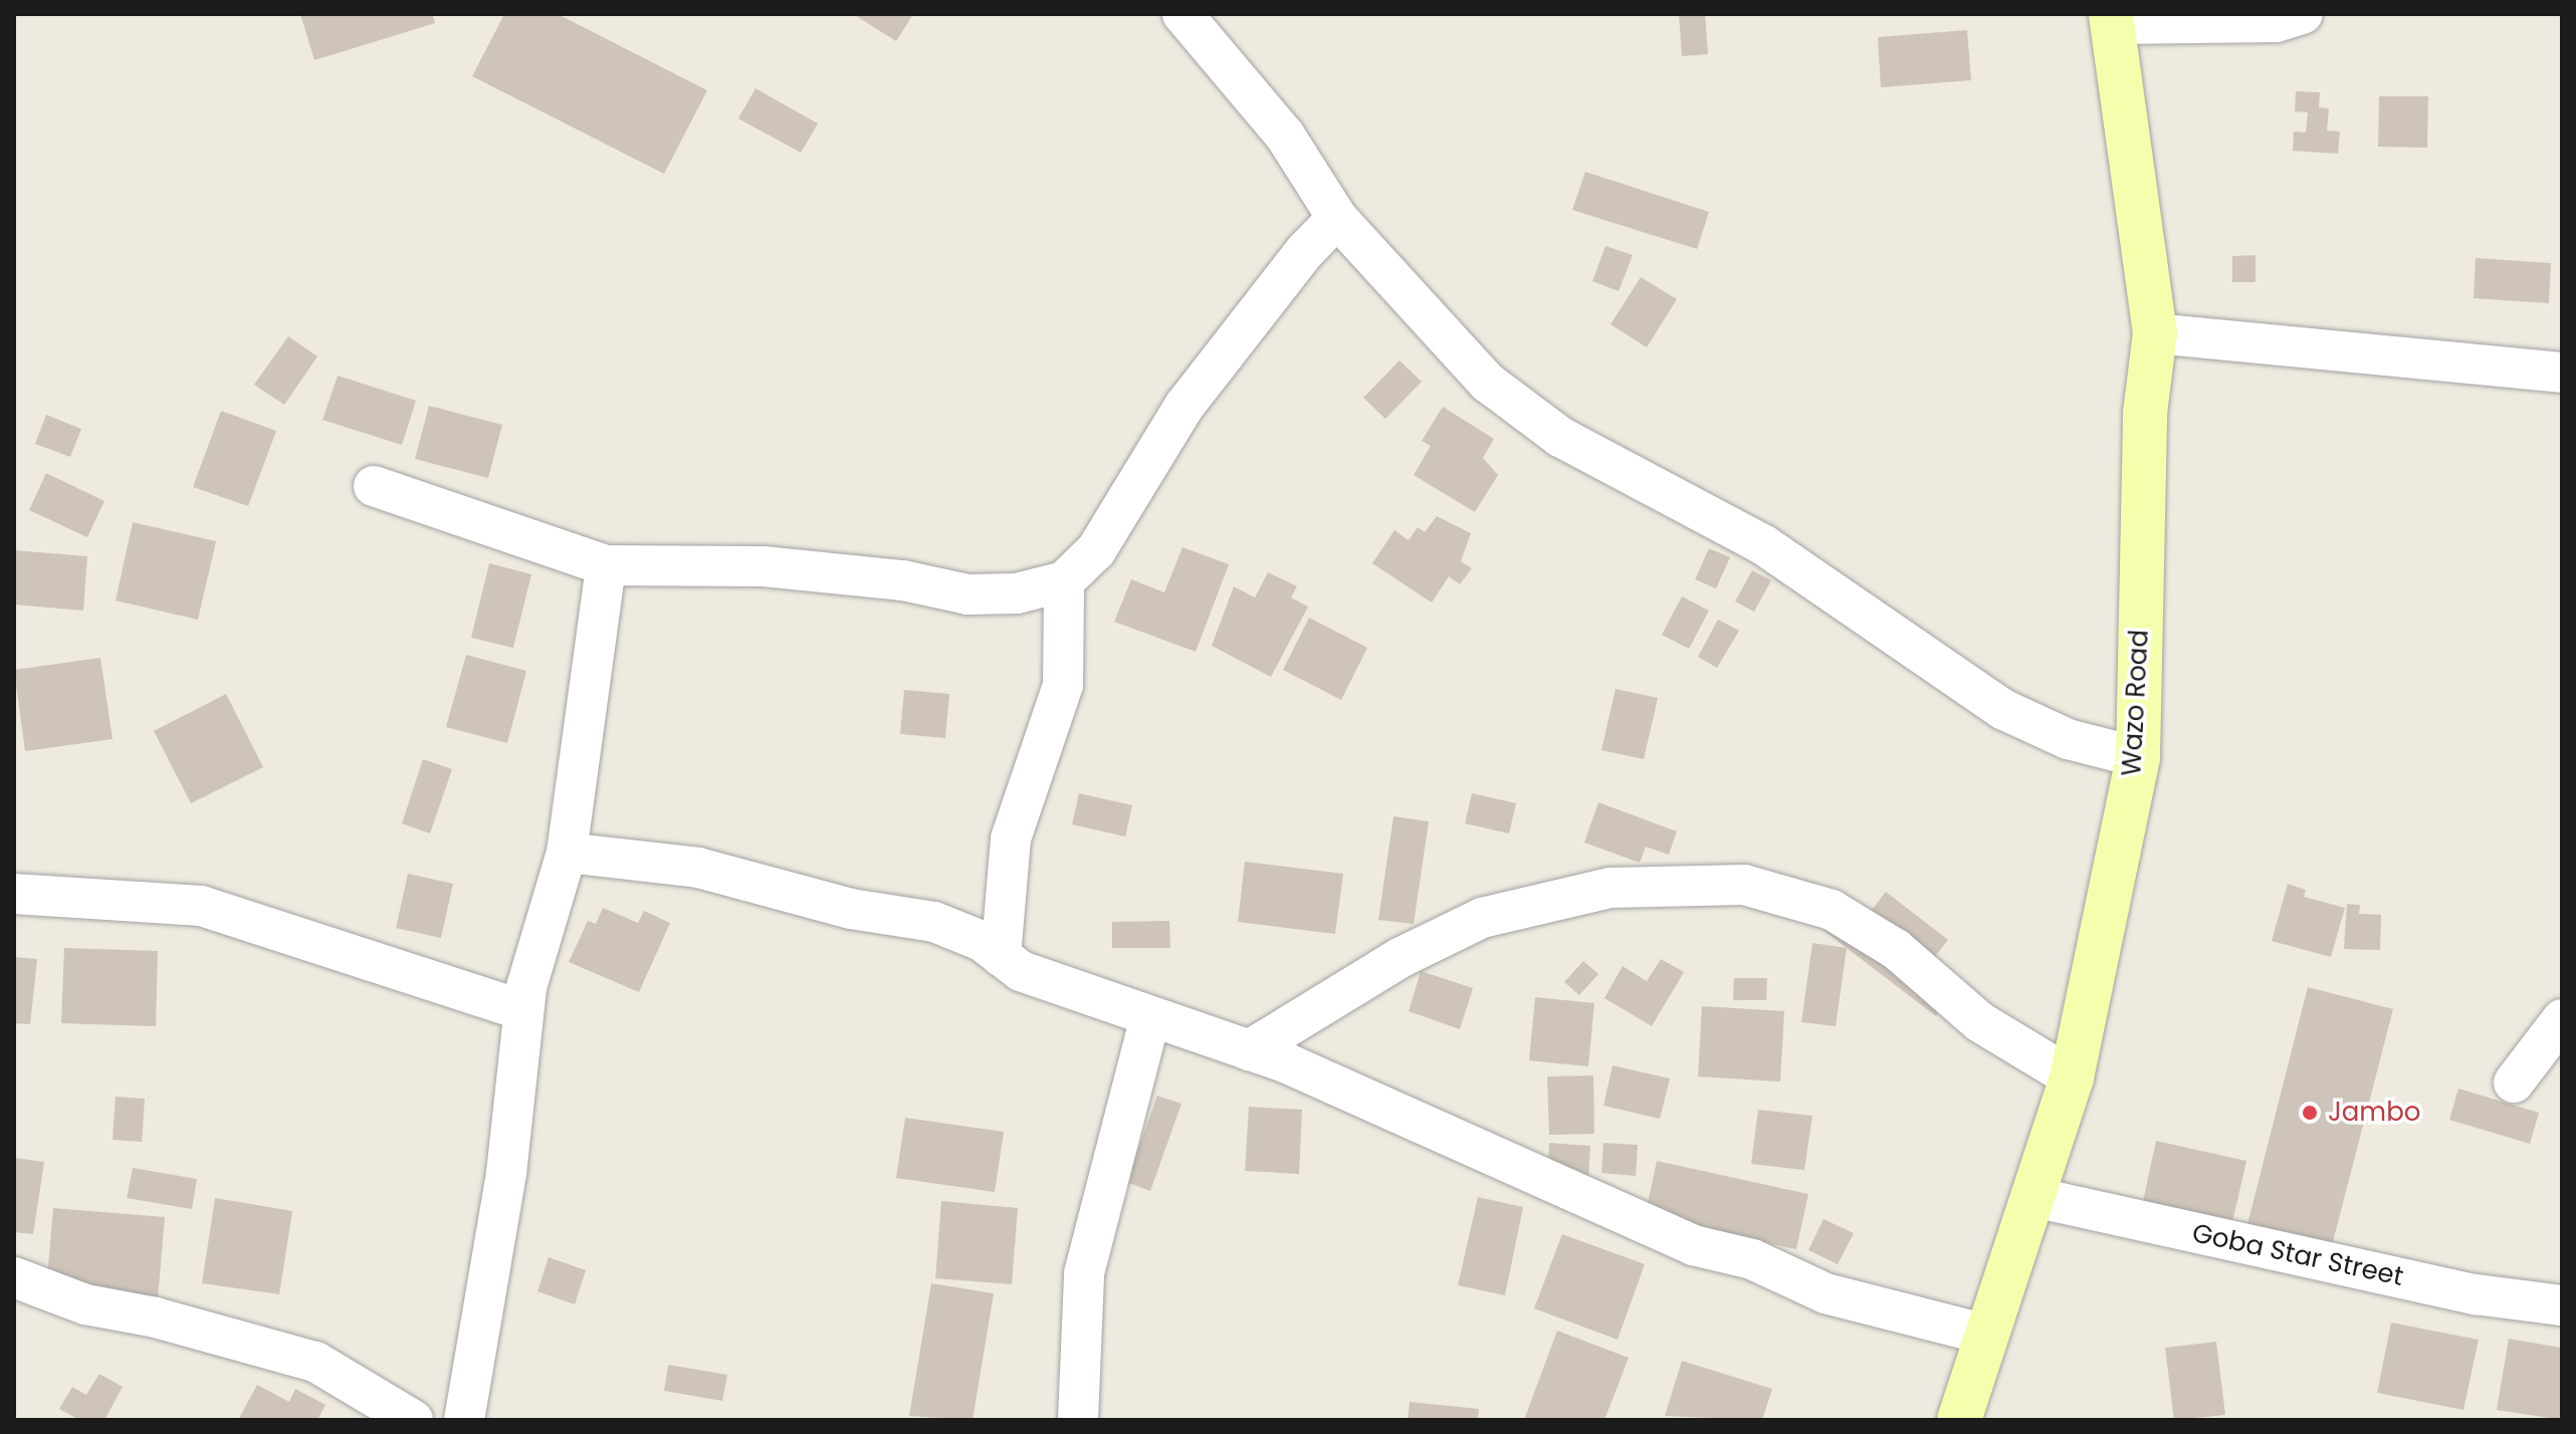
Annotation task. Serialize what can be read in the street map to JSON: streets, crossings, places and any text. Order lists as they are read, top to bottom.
{
  "streets": {
    "main road": ["Wazo Road"],
    "street": ["Goba Star Street"]
  },
  "crossings": [
    ["Wazo Road", "Goba Star Street"]
  ],
  "places": ["Jambo"]
}
